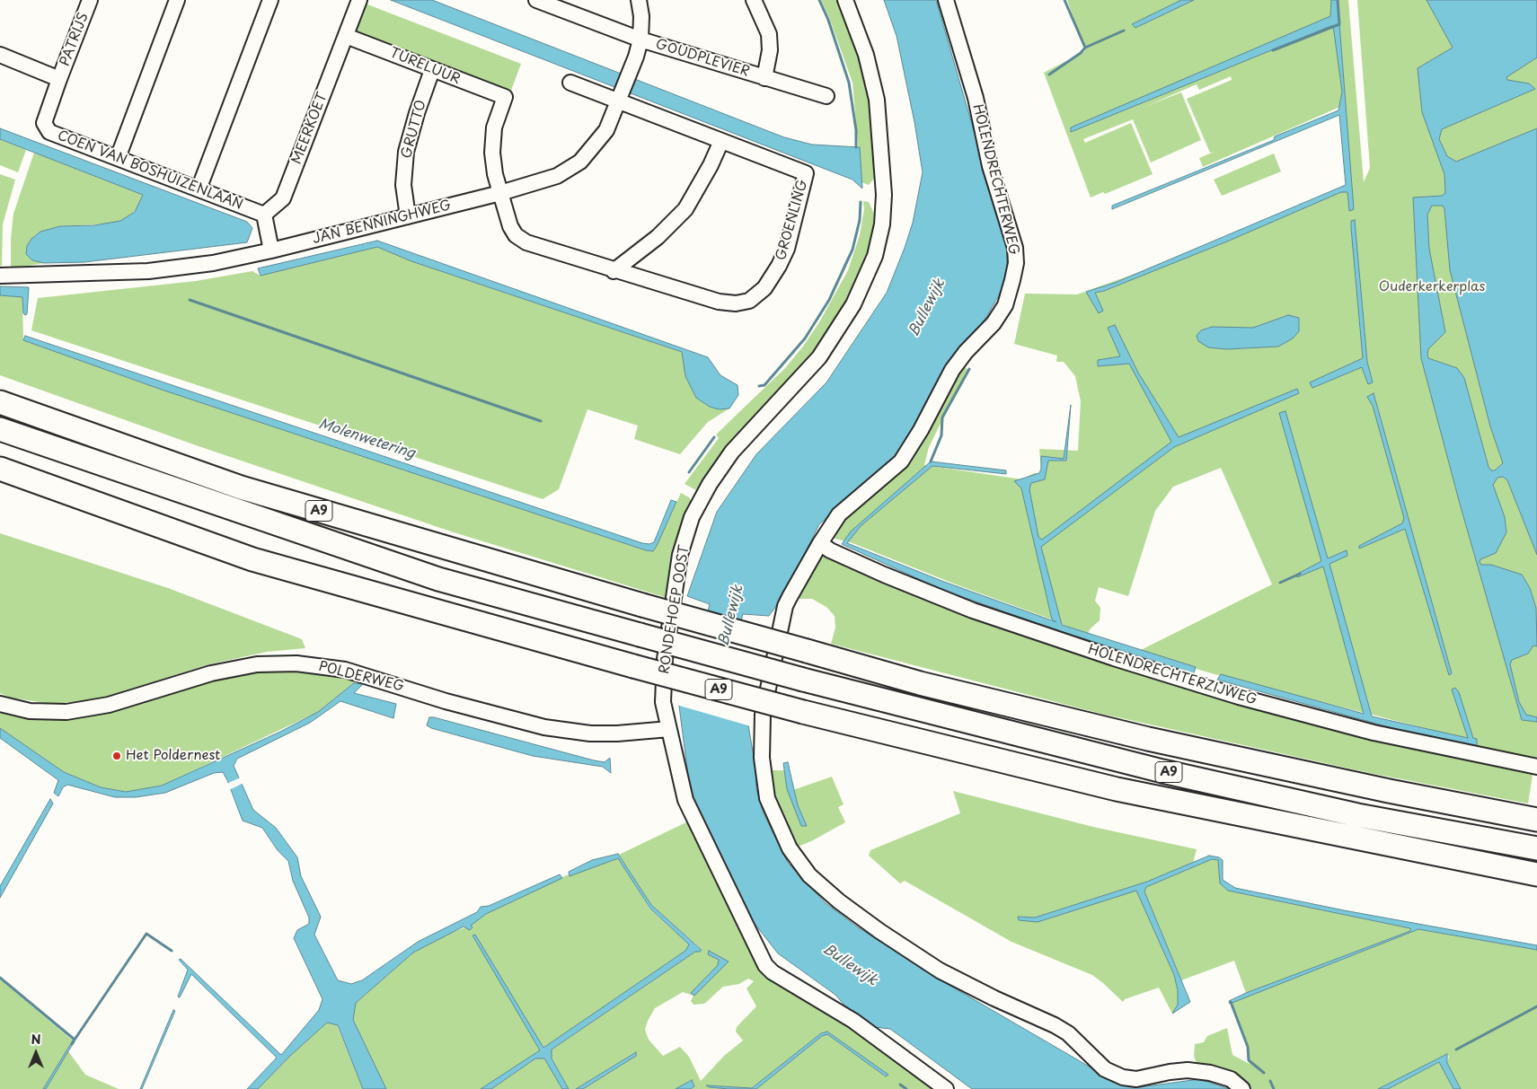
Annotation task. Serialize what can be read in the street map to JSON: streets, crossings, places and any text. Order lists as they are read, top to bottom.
{
  "streets": {
    "highway": ["A9"],
    "street": [
      "PATRIJS",
      "GOUDPLEVIER",
      "TURELUUR",
      "MEERKOET",
      "GRUTTO",
      "COEN VAN BOSHUIZENLAAN",
      "HOLENDRECHTERWEG",
      "GROENLING",
      "JAN BENNINGHWEG",
      "RONDEHOEP OOST",
      "HOLENDRECHTERZIJWEG",
      "POLDERWEG"
    ]
  },
  "crossings": [
    ["PATRIJS", "COEN VAN BOSHUIZENLAAN"],
    ["GOUDPLEVIER", "JAN BENNINGHWEG"],
    ["TURELUUR", "MEERKOET"],
    ["TURELUUR", "GRUTTO"],
    ["TURELUUR", "GROENLING"],
    ["MEERKOET", "COEN VAN BOSHUIZENLAAN"],
    ["GRUTTO", "JAN BENNINGHWEG"],
    ["HOLENDRECHTERWEG", "HOLENDRECHTERZIJWEG"],
    ["GROENLING", "JAN BENNINGHWEG"],
    ["RONDEHOEP OOST", "POLDERWEG"]
  ],
  "water": ["Bullewijk", "Molenwetering"],
  "parks": ["Ouderkerkerplas"],
  "places": ["Het Poldernest"],
  "north": "top"
}
